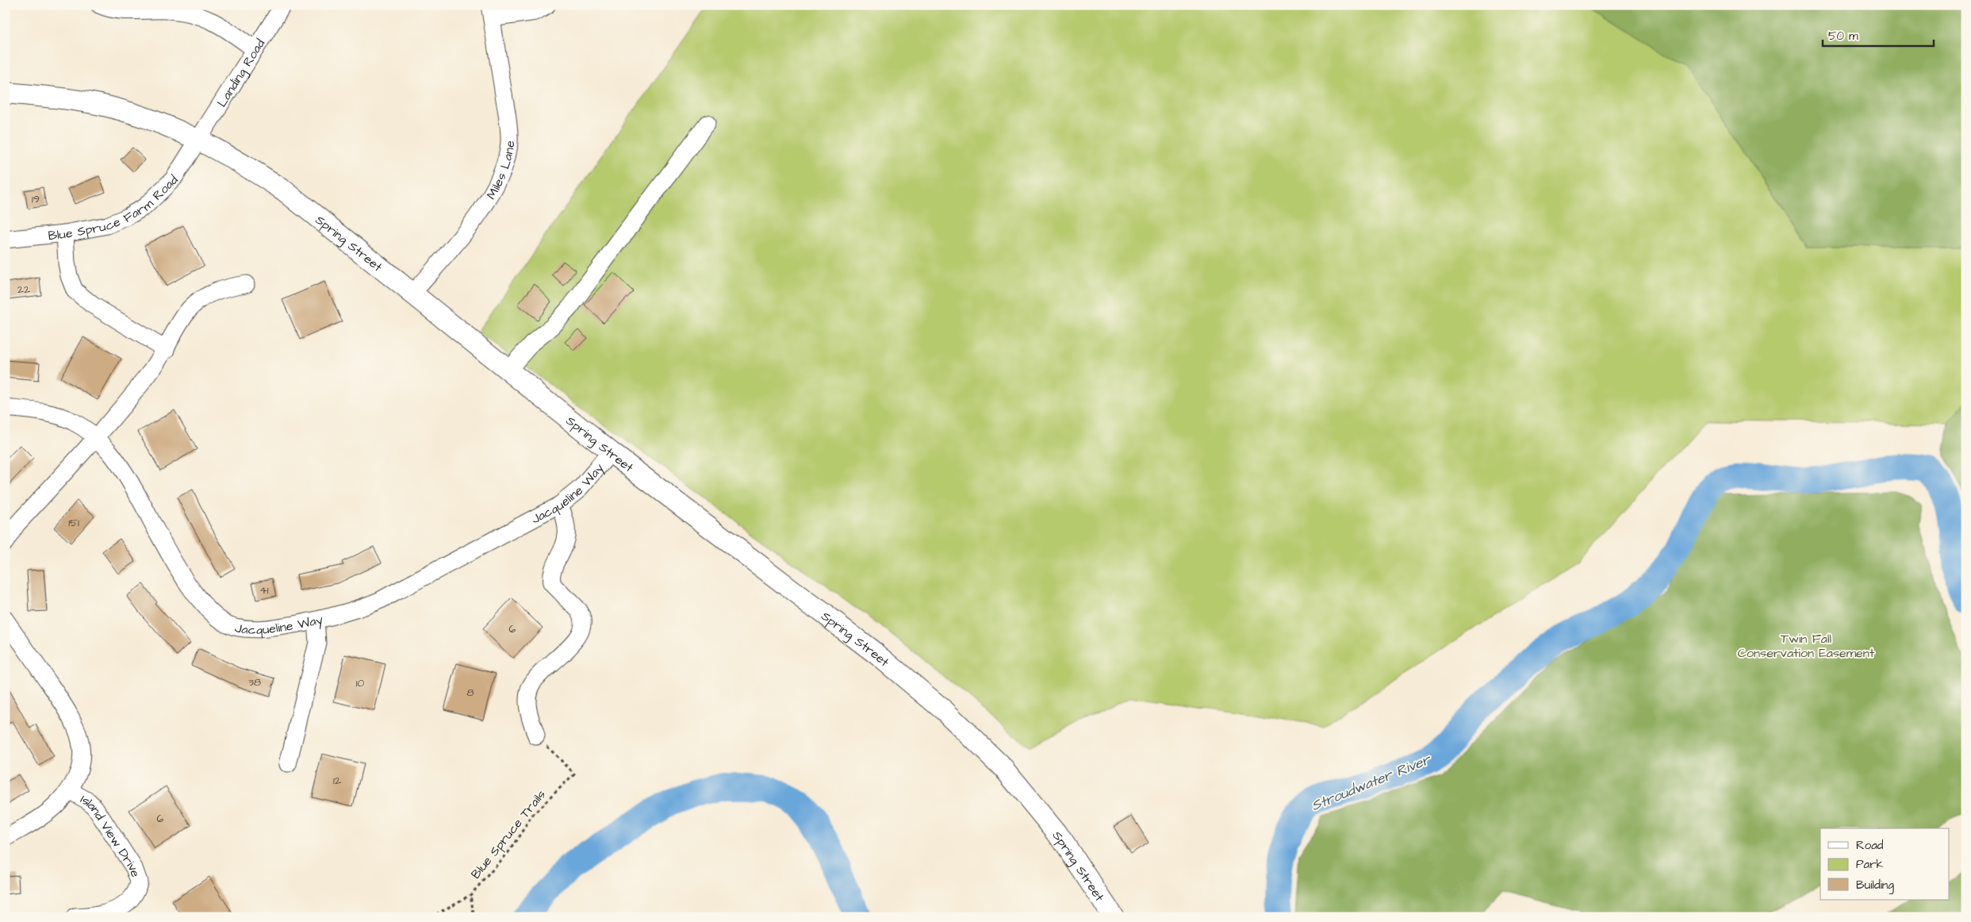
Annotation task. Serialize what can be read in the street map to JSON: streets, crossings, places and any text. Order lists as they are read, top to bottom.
{
  "streets": {
    "main road": ["Spring Street"],
    "street": [
      "Landing Road",
      "Miles Lane",
      "Blue Spruce Farm Road",
      "Jacqueline Way",
      "Island View Drive"
    ],
    "path": ["Blue Spruce Trails"]
  },
  "crossings": [
    ["Landing Road", "Blue Spruce Farm Road"],
    ["Landing Road", "Spring Street"],
    ["Miles Lane", "Spring Street"],
    ["Blue Spruce Farm Road", "Spring Street"],
    ["Spring Street", "Jacqueline Way"]
  ],
  "water": ["Stroudwater River"],
  "parks": ["Twin Fall Conservation Easement"],
  "house_numbers": [
    "19",
    "22",
    "151",
    "41",
    "6",
    "38",
    "10",
    "8",
    "12",
    "6"
  ],
  "legend": ["Road", "Park", "Building"],
  "scale_bar": "50 m"
}
